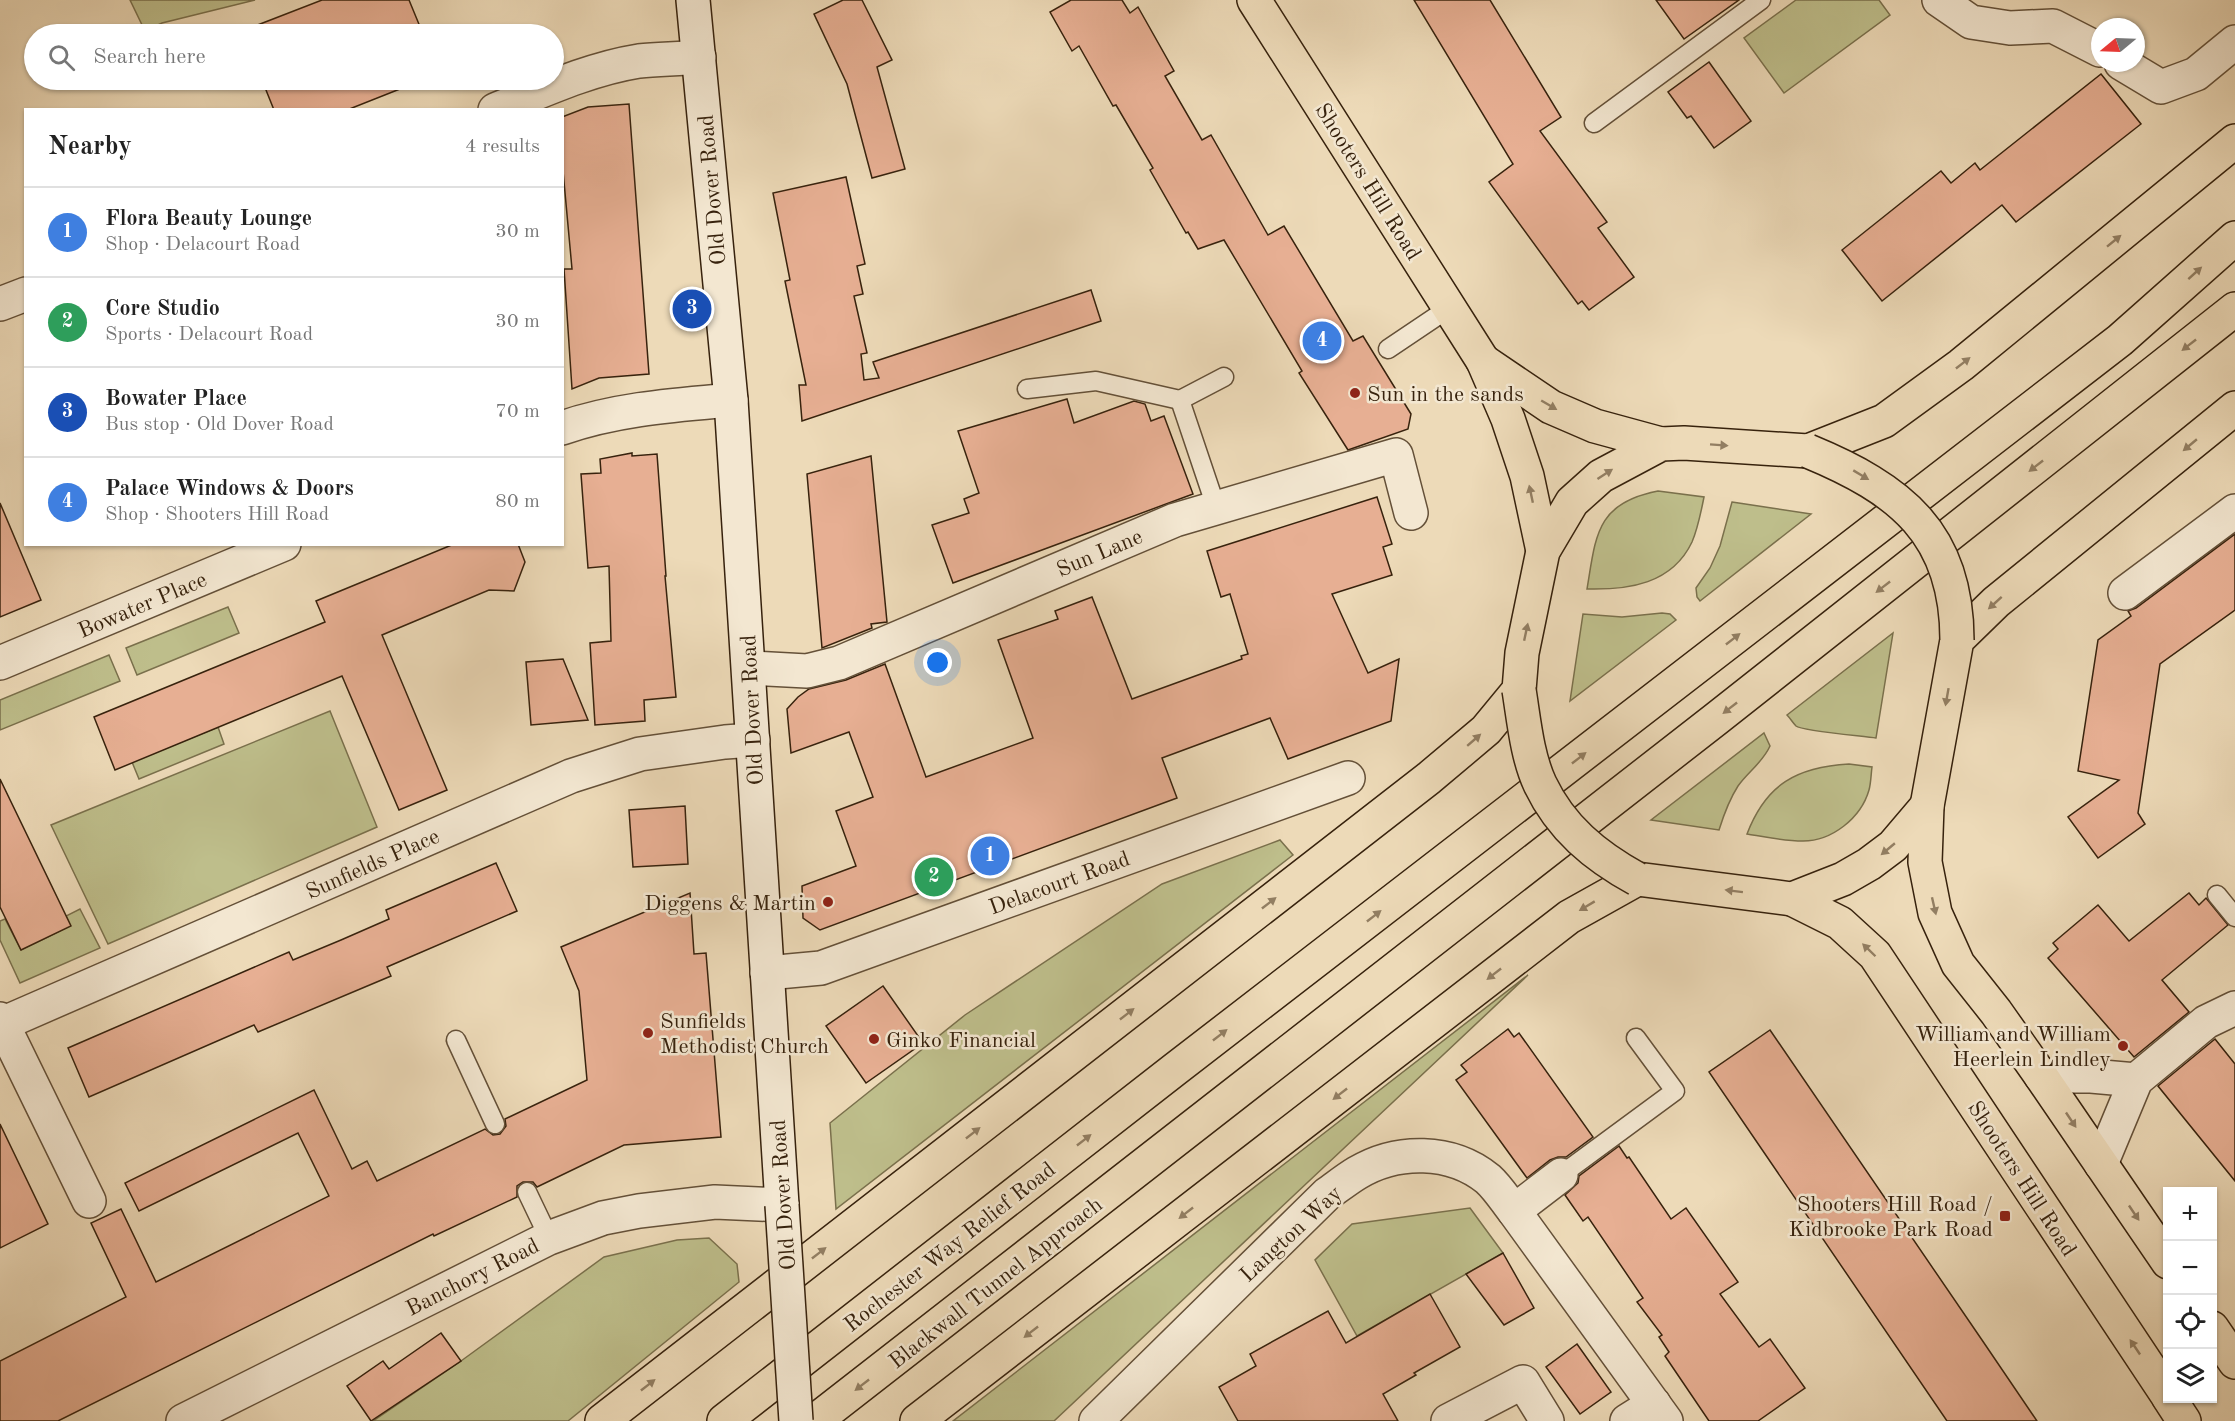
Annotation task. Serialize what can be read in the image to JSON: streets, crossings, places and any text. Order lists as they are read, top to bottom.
{
  "streets": {
    "main road": ["Shooters Hill Road", "Rochester Way Relief Road", "Blackwall Tunnel Approach"],
    "street": [
      "Old Dover Road",
      "Sun Lane",
      "Bowater Place",
      "Sunfields Place",
      "Delacourt Road",
      "Langton Way",
      "Banchory Road"
    ]
  },
  "crossings": [
    ["Old Dover Road", "Sun Lane"],
    ["Old Dover Road", "Sunfields Place"],
    ["Old Dover Road", "Delacourt Road"],
    ["Old Dover Road", "Banchory Road"]
  ],
  "places": {
    "other": [
      "Sun in the sands",
      "Diggens & Martin",
      "Sunfields Methodist Church",
      "Ginko Financial",
      "William and William Heerlein Lindley"
    ],
    "transit": ["Shooters Hill Road / Kidbrooke Park Road"]
  },
  "north": "left",
  "page": {
    "search": "Search here",
    "heading": ["Nearby", "4 results"],
    "list": [
      {
        "mark": "1",
        "name": "Flora Beauty Lounge",
        "note": "Shop · Delacourt Road",
        "value": "30 m"
      },
      {
        "mark": "2",
        "name": "Core Studio",
        "note": "Sports · Delacourt Road",
        "value": "30 m"
      },
      {
        "mark": "3",
        "name": "Bowater Place",
        "note": "Bus stop · Old Dover Road",
        "value": "70 m"
      },
      {
        "mark": "4",
        "name": "Palace Windows & Doors",
        "note": "Shop · Shooters Hill Road",
        "value": "80 m"
      }
    ],
    "pins": [
      "3",
      "4",
      "1",
      "2"
    ],
    "map_buttons": ["+", "−"]
  }
}
